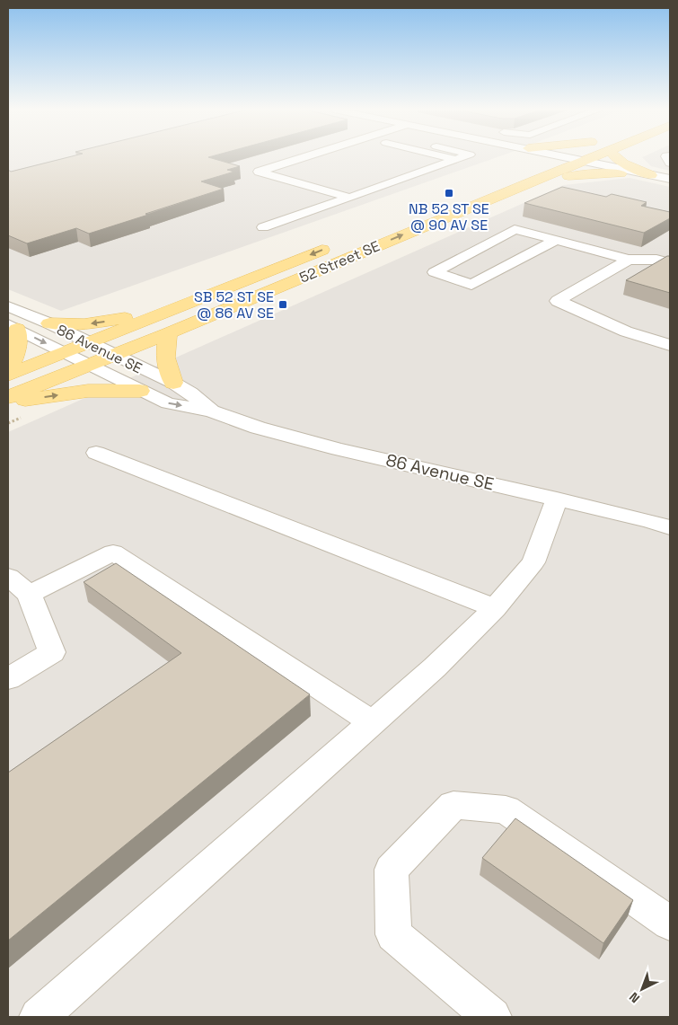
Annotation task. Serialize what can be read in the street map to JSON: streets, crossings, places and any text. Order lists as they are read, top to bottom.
{
  "streets": {
    "main road": ["52 Street SE"],
    "street": ["86 Avenue SE"]
  },
  "crossings": [
    ["52 Street SE", "86 Avenue SE"]
  ],
  "places": {
    "transit": ["NB 52 ST SE @ 90 AV SE", "SB 52 ST SE @ 86 AV SE"]
  },
  "north": "bottom left"
}
